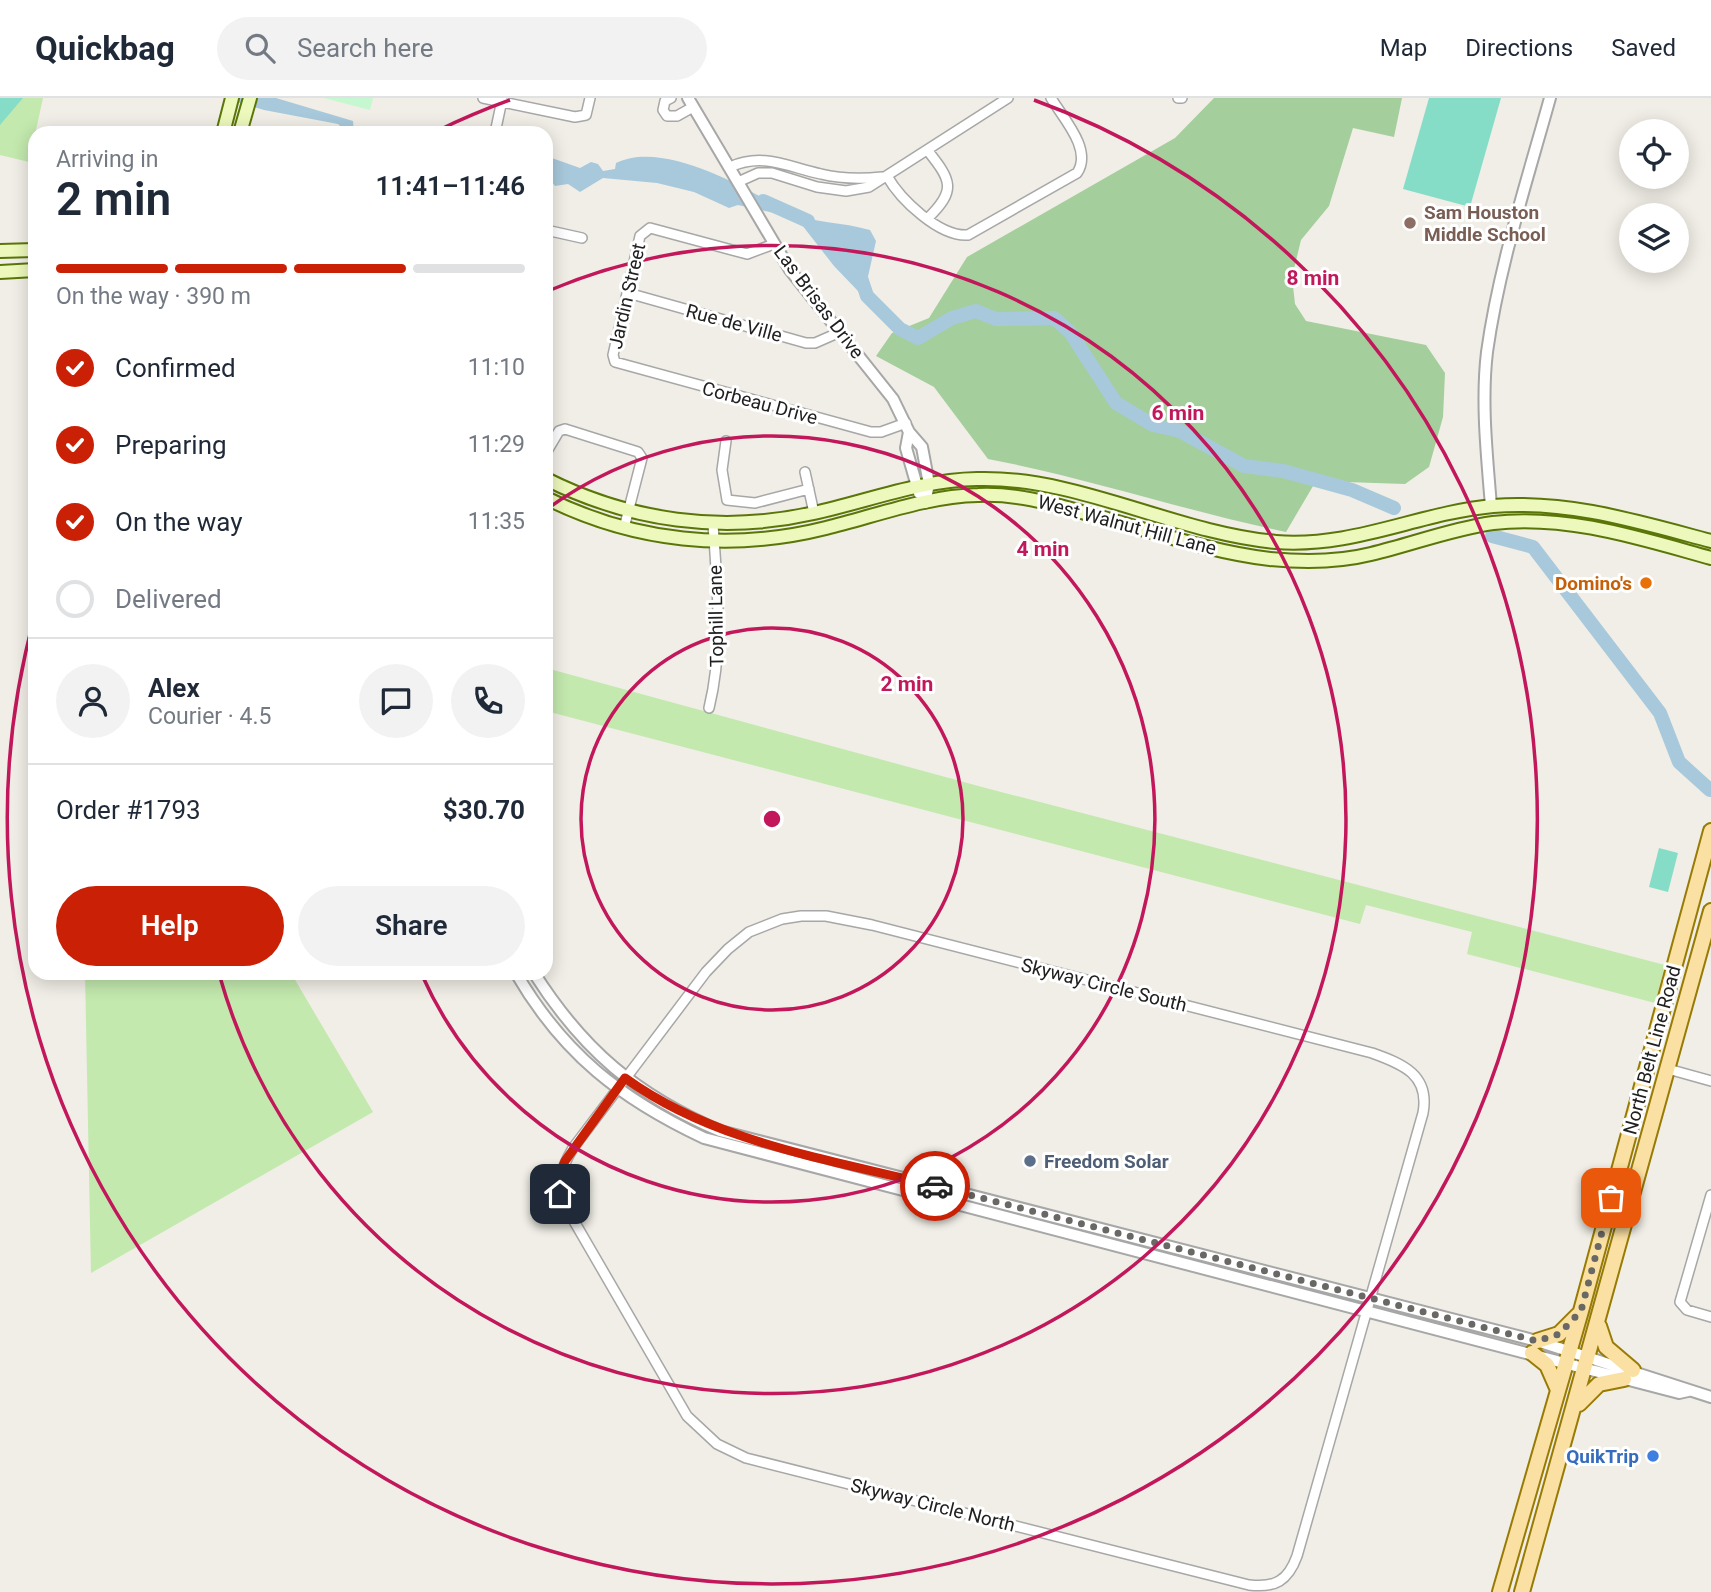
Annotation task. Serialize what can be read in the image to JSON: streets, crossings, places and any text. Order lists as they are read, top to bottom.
{
  "streets": {
    "main road": ["West Walnut Hill Lane", "North Belt Line Road"],
    "street": [
      "Jardin Street",
      "Las Brisas Drive",
      "Rue de Ville",
      "Corbeau Drive",
      "Tophill Lane",
      "Skyway Circle South",
      "Skyway Circle North"
    ]
  },
  "crossings": [
    ["Jardin Street", "Las Brisas Drive"],
    ["Jardin Street", "Rue de Ville"],
    ["Jardin Street", "Corbeau Drive"],
    ["Las Brisas Drive", "Rue de Ville"],
    ["Las Brisas Drive", "Corbeau Drive"],
    ["Las Brisas Drive", "West Walnut Hill Lane"],
    ["West Walnut Hill Lane", "Tophill Lane"],
    ["Skyway Circle South", "Skyway Circle North"]
  ],
  "places": [
    "Sam Houston Middle School",
    "Domino's",
    "Freedom Solar",
    "QuikTrip"
  ],
  "page": {
    "header": "Quickbag",
    "search": "Search here",
    "nav": ["Map", "Directions", "Saved"],
    "heading": ["2 min", "Arriving in", "11:41–11:46"],
    "panel": [
      "Alex",
      "Courier · 4.5",
      "Order #1793",
      "$30.70"
    ],
    "bar": "On the way · 390 m",
    "list": [
      ["Confirmed", "11:10"],
      ["Preparing", "11:29"],
      ["On the way", "11:35"],
      "Delivered"
    ],
    "buttons": ["Help", "Share"]
  },
  "rings": [
    "8 min",
    "6 min",
    "4 min",
    "2 min"
  ]
}
